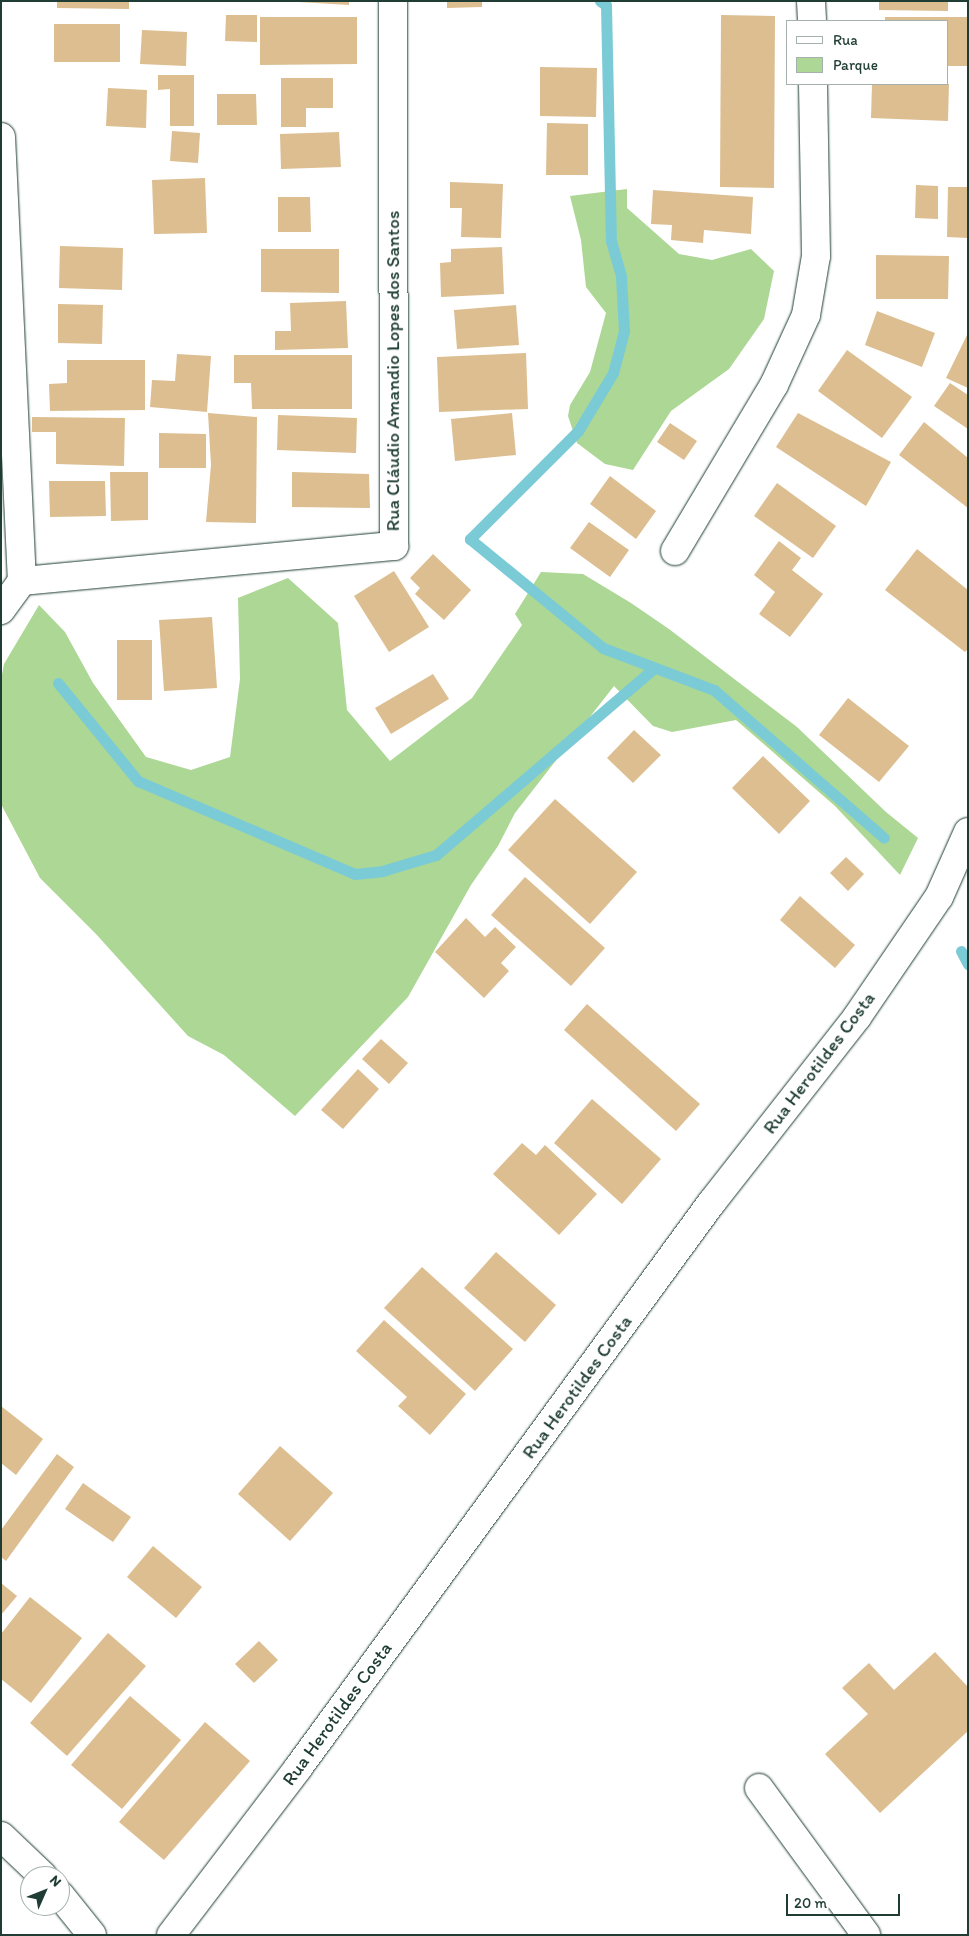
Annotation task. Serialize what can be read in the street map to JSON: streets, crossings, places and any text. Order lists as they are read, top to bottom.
{
  "streets": {
    "street": ["Rua Cláudio Amandio Lopes dos Santos", "Rua Herotildes Costa"]
  },
  "legend": ["Rua", "Parque"],
  "scale_bar": "20 m",
  "north": "top right"
}
